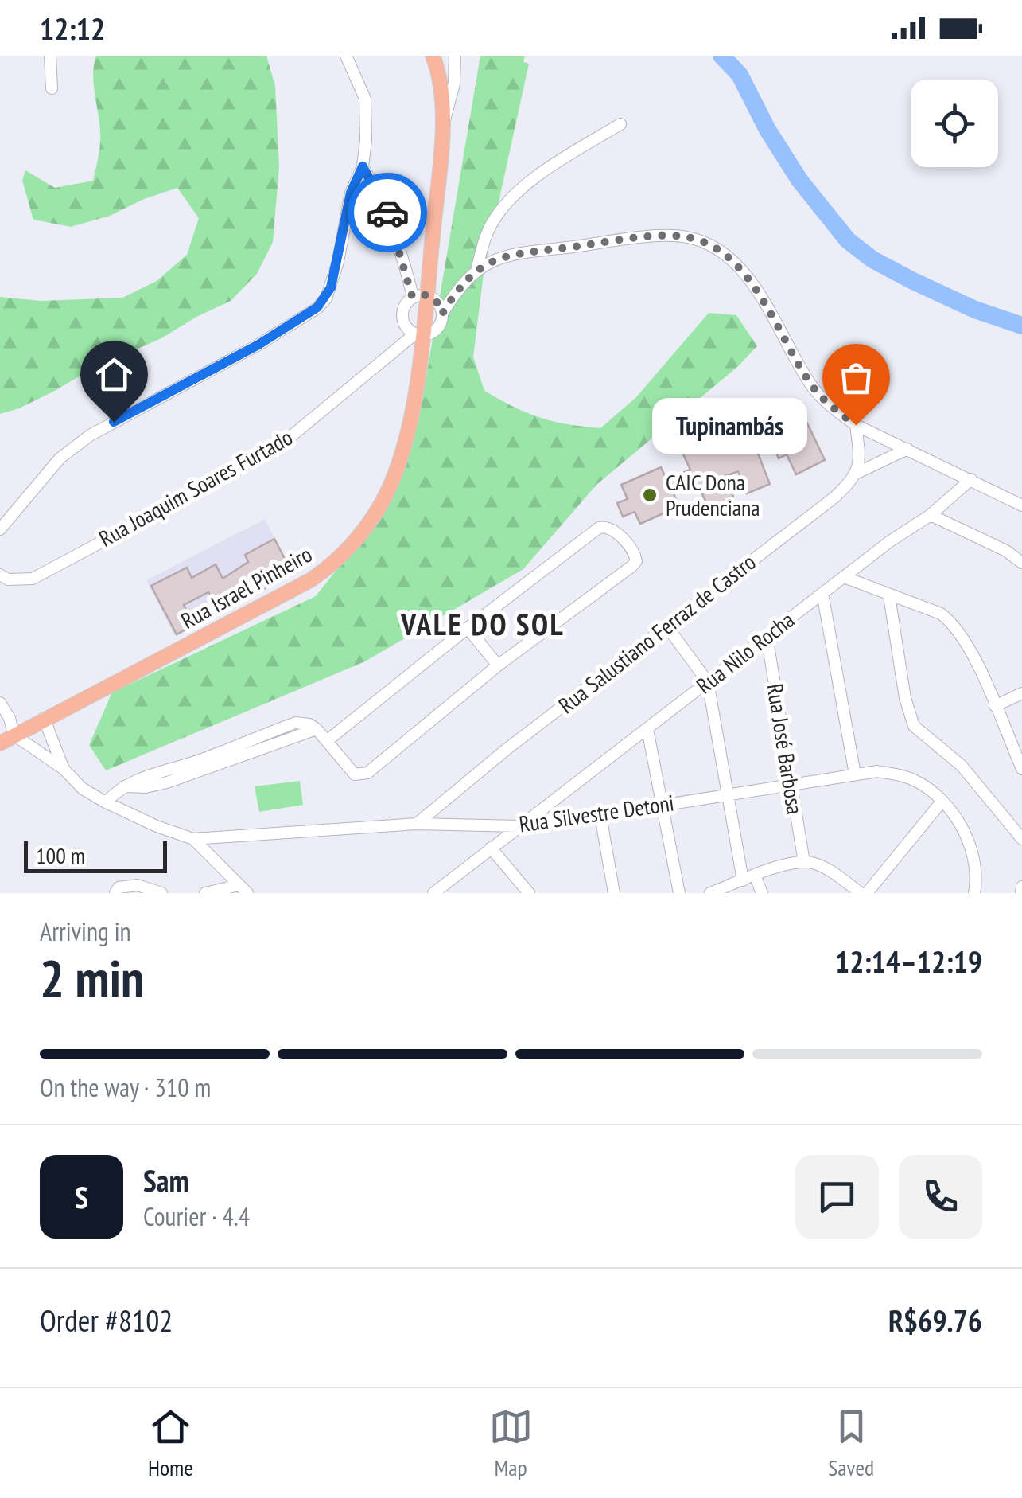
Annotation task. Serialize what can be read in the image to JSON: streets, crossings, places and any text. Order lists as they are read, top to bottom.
{
  "streets": {
    "main road": ["Rua Israel Pinheiro"],
    "street": [
      "Rua Joaquim Soares Furtado",
      "Rua Salustiano Ferraz de Castro",
      "Rua Nilo Rocha",
      "Rua José Barbosa",
      "Rua Silvestre Detoni"
    ]
  },
  "crossings": [
    ["Rua Joaquim Soares Furtado", "Rua Israel Pinheiro"],
    ["Rua Israel Pinheiro", "Rua Silvestre Detoni"],
    ["Rua Salustiano Ferraz de Castro", "Rua Silvestre Detoni"],
    ["Rua Nilo Rocha", "Rua José Barbosa"],
    ["Rua Nilo Rocha", "Rua Silvestre Detoni"],
    ["Rua José Barbosa", "Rua Silvestre Detoni"]
  ],
  "districts": ["VALE DO SOL"],
  "places": ["Tupinambás", "CAIC Dona Prudenciana"],
  "scale_bar": "100 m",
  "page": {
    "status": "12:12",
    "bubble": "Tupinambás",
    "scale": "100 m",
    "heading": ["2 min", "Arriving in", "12:14–12:19"],
    "panel": [
      "Sam",
      "Courier · 4.4",
      "Order #8102",
      "R$69.76"
    ],
    "bar": "On the way · 310 m",
    "round": "S",
    "tabs": ["Home", "Map", "Saved"]
  }
}
